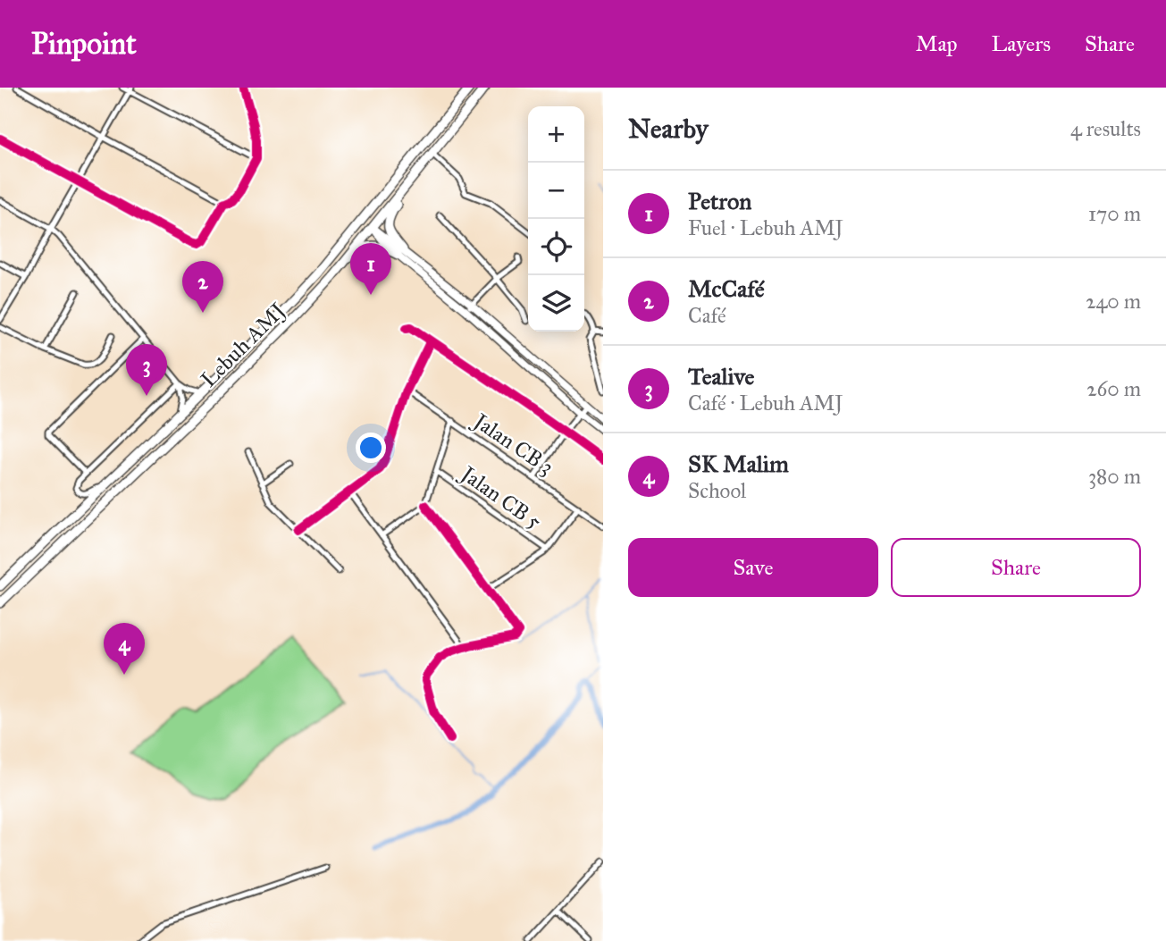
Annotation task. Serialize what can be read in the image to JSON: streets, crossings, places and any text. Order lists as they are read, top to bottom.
{
  "streets": {
    "highway": ["Lebuh AMJ"],
    "street": ["Jalan CB 3", "Jalan CB 5"]
  },
  "page": {
    "header": "Pinpoint",
    "nav": ["Map", "Layers", "Share"],
    "heading": ["Nearby", "4 results"],
    "map_buttons": ["+", "−"],
    "list": [
      {
        "mark": "1",
        "name": "Petron",
        "note": "Fuel · Lebuh AMJ",
        "value": "170 m"
      },
      {
        "mark": "2",
        "name": "McCafé",
        "note": "Café",
        "value": "240 m"
      },
      {
        "mark": "3",
        "name": "Tealive",
        "note": "Café · Lebuh AMJ",
        "value": "260 m"
      },
      {
        "mark": "4",
        "name": "SK Malim",
        "note": "School",
        "value": "380 m"
      }
    ],
    "pins": [
      "1",
      "2",
      "3",
      "4"
    ],
    "buttons": ["Save", "Share"]
  }
}
